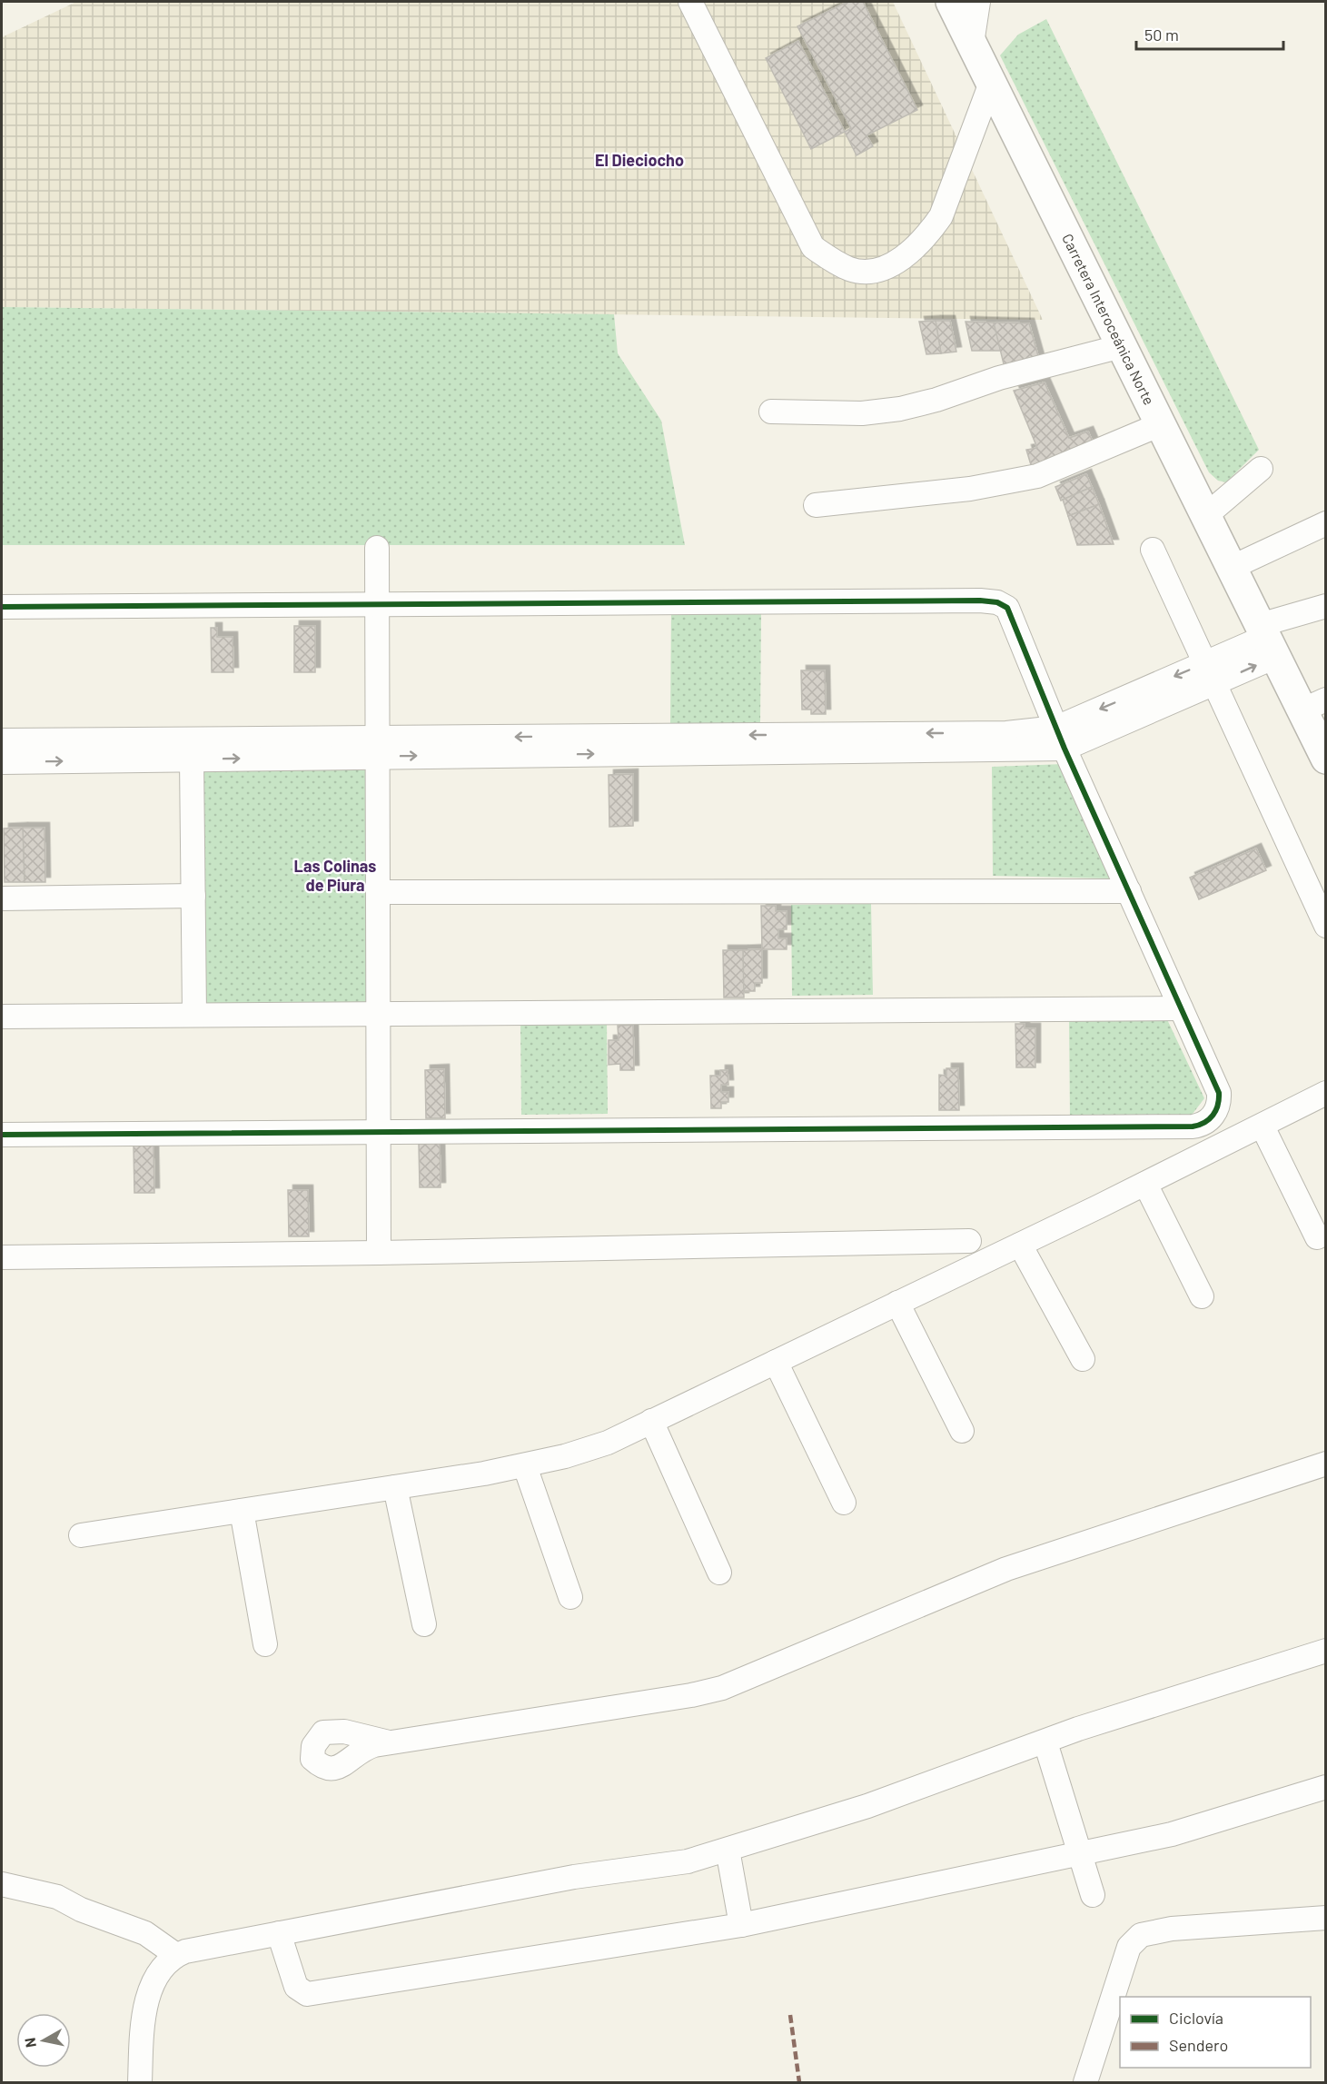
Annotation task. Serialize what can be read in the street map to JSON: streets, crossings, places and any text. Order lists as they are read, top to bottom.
{
  "streets": {
    "highway": ["Carretera Interoceánica Norte"]
  },
  "districts": ["El Dieciocho", "Las Colinas de Piura"],
  "legend": ["Ciclovía", "Sendero"],
  "scale_bar": "50 m",
  "north": "left"
}
